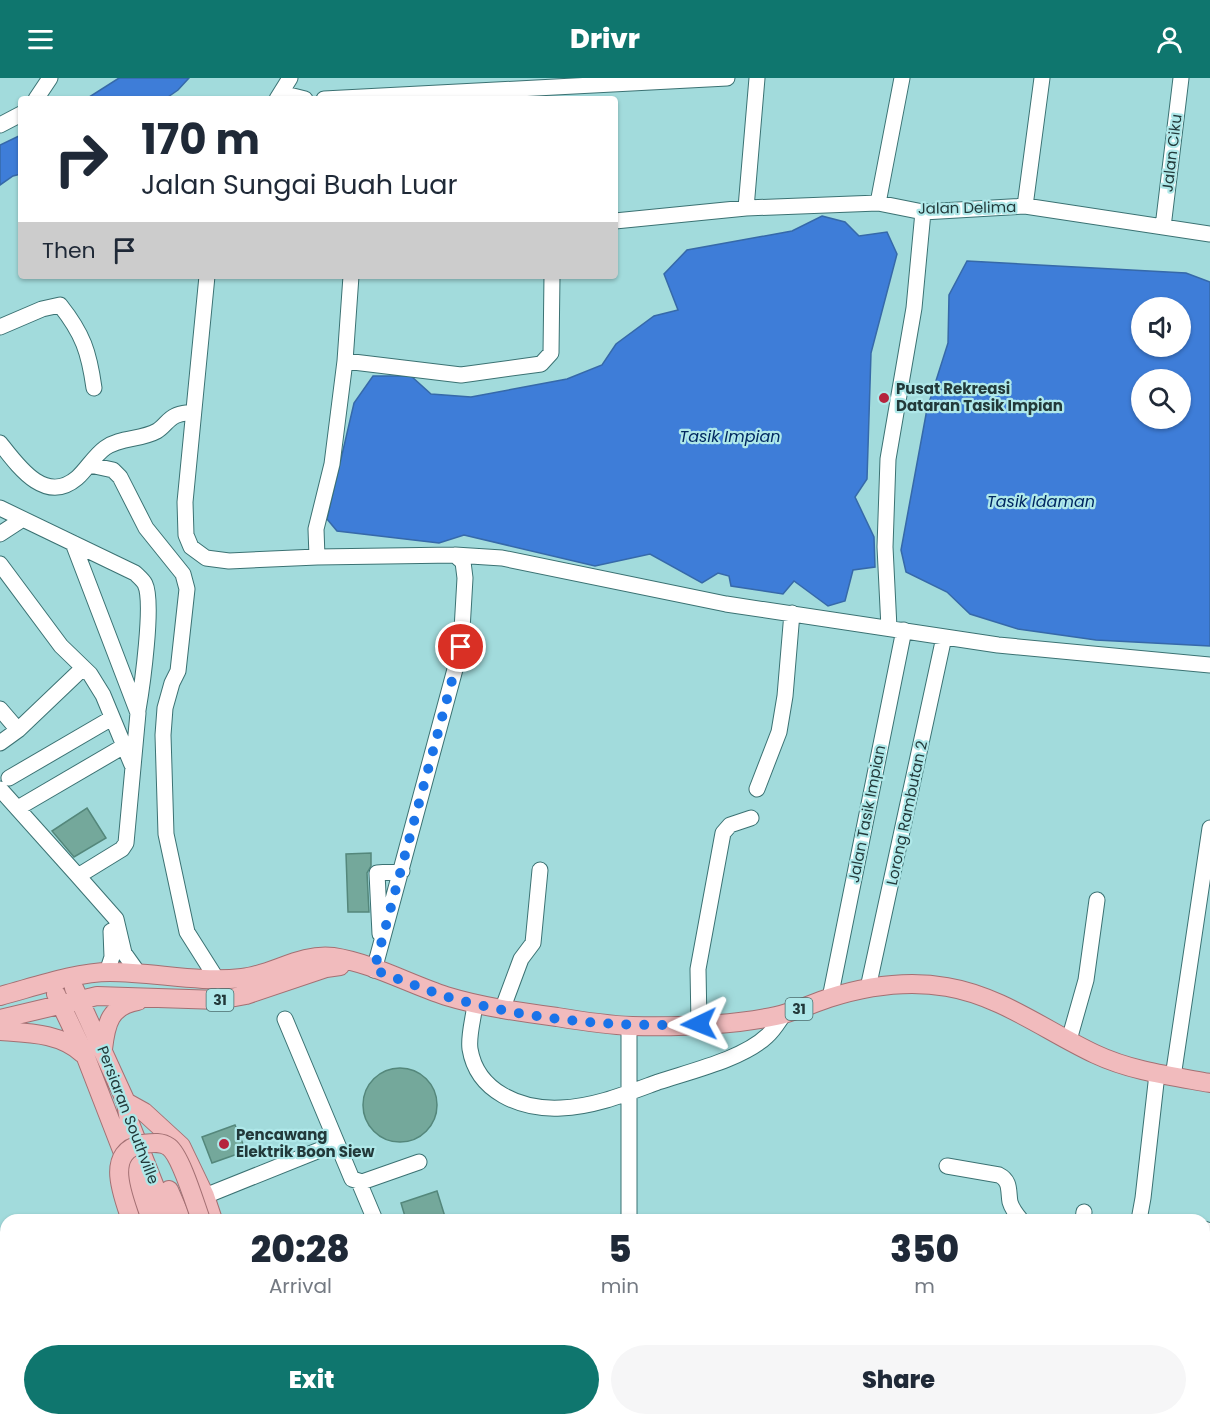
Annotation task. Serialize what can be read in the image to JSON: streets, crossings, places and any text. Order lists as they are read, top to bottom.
{
  "streets": {
    "main road": ["31", "Persiaran Southville"],
    "street": [
      "Jalan Ciku",
      "Jalan Delima",
      "Lorong Rambutan 2",
      "Jalan Tasik Impian"
    ]
  },
  "crossings": [
    ["Jalan Ciku", "Jalan Delima"],
    ["Jalan Delima", "Jalan Tasik Impian"],
    ["Lorong Rambutan 2", "31"],
    ["Jalan Tasik Impian", "31"],
    ["31", "Persiaran Southville"]
  ],
  "water": ["Tasik Impian", "Tasik Idaman"],
  "places": ["Pusat Rekreasi Dataran Tasik Impian", "Pencawang Elektrik Boon Siew"],
  "page": {
    "header": "Drivr",
    "turn": ["170 m", "Jalan Sungai Buah Luar"],
    "then": "Then",
    "eta": [
      "20:28",
      "Arrival",
      "5",
      "min",
      "350",
      "m"
    ],
    "buttons": ["Exit", "Share"]
  }
}
